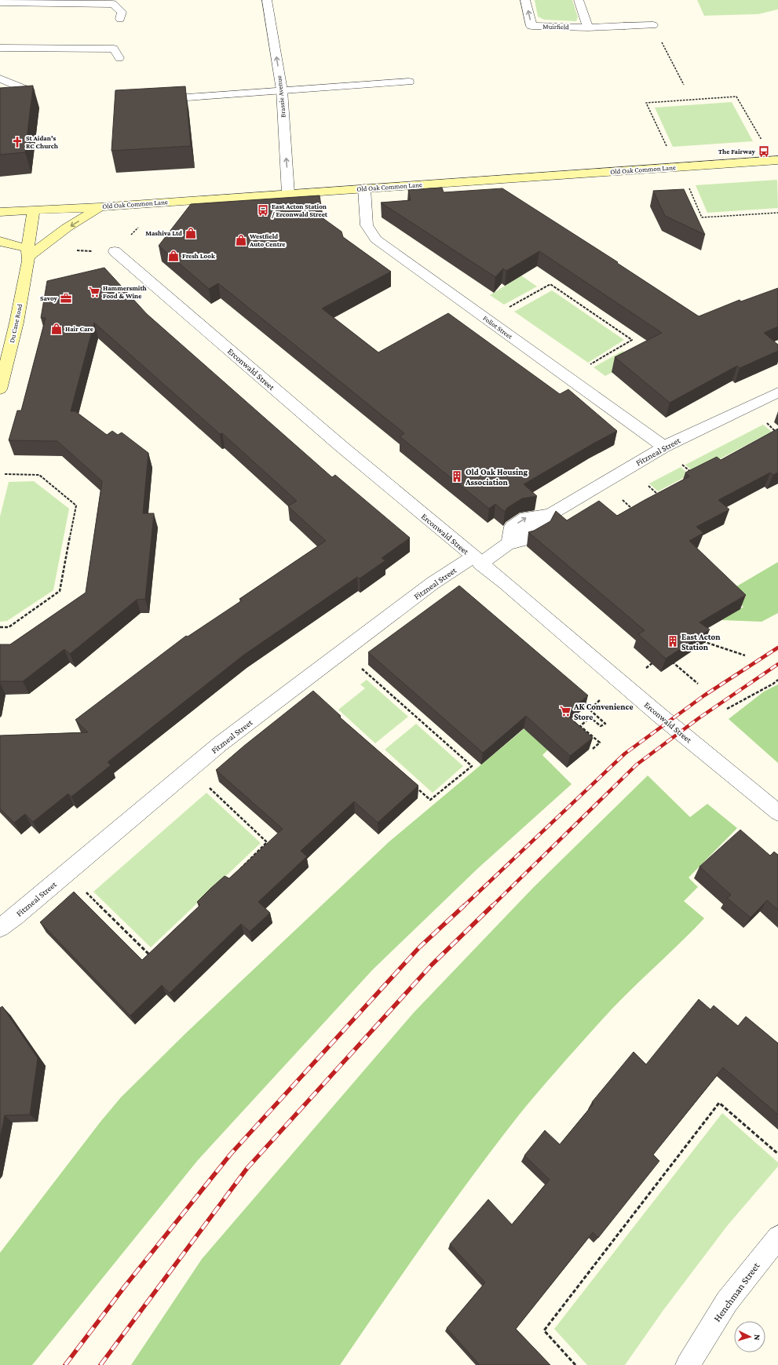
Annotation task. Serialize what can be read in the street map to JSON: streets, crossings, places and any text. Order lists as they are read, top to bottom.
{
  "streets": {
    "street": [
      "Muirfield",
      "Brassie Avenue",
      "Old Oak Common Lane",
      "Du Cane Road",
      "Foliot Street",
      "Erconwald Street",
      "Fitzneal Street",
      "Henchman Street"
    ]
  },
  "crossings": [
    ["Brassie Avenue", "Old Oak Common Lane"],
    ["Old Oak Common Lane", "Du Cane Road"],
    ["Old Oak Common Lane", "Foliot Street"],
    ["Foliot Street", "Fitzneal Street"],
    ["Erconwald Street", "Fitzneal Street"]
  ],
  "one_way": ["Muirfield", "Brassie Avenue"],
  "places": {
    "church": ["St Aidan's RC Church"],
    "bus stop": ["The Fairway", "East Acton Station / Erconwald Street"],
    "shop": [
      "Mashiva Ltd",
      "Westfield Auto Centre",
      "Fresh Look",
      "Hair Care"
    ],
    "supermarket": ["Hammersmith Food & Wine", "AK Convenience Store"],
    "office": ["Savoy"],
    "building": ["Old Oak Housing Association", "East Acton Station"]
  },
  "north": "right"
}
